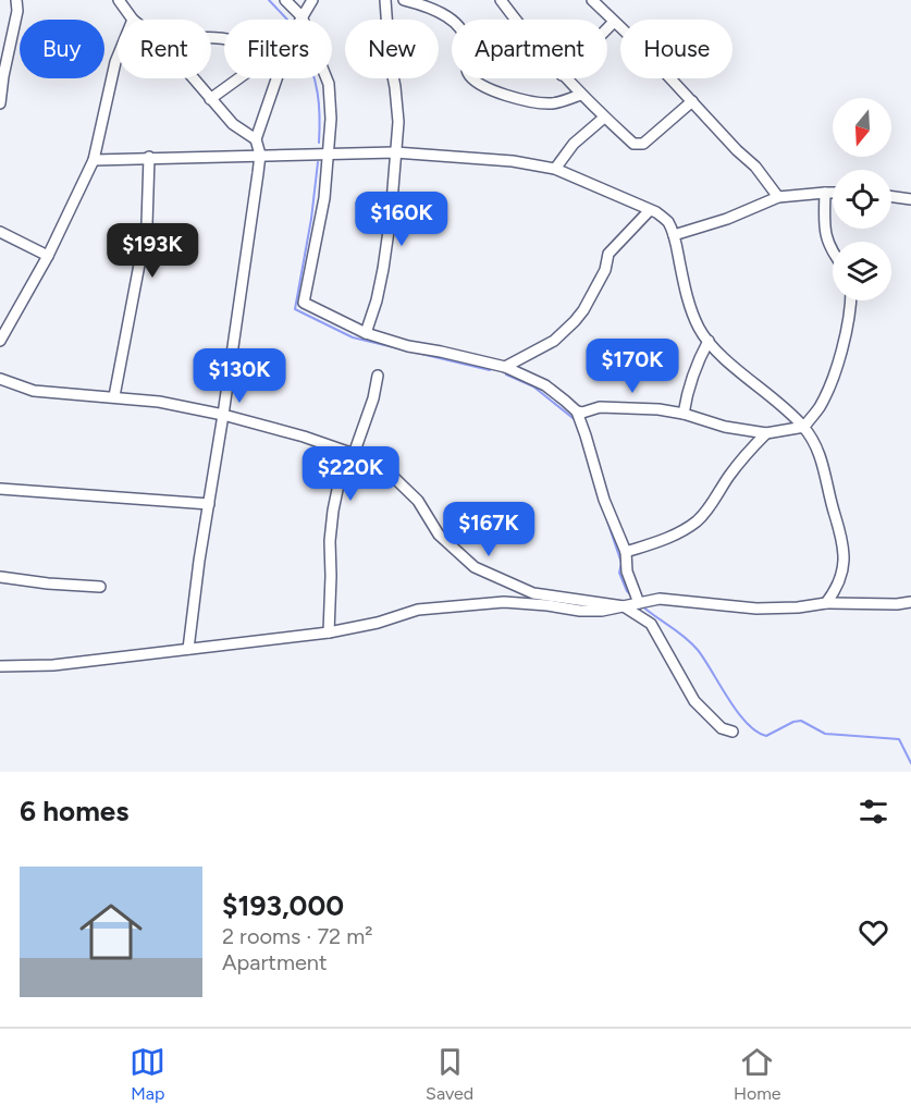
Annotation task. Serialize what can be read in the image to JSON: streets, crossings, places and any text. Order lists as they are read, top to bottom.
{
  "north": "bottom",
  "page": {
    "chip": [
      "Buy",
      "Rent",
      "Filters",
      "New",
      "Apartment",
      "House"
    ],
    "price": [
      "$160K",
      "$193K",
      "$170K",
      "$130K",
      "$220K",
      "$167K"
    ],
    "heading": "6 homes",
    "list": [
      {
        "name": "$193,000",
        "note": "2 rooms · 72 m² · Apartment"
      }
    ],
    "tabs": ["Map", "Saved", "Home"]
  }
}
